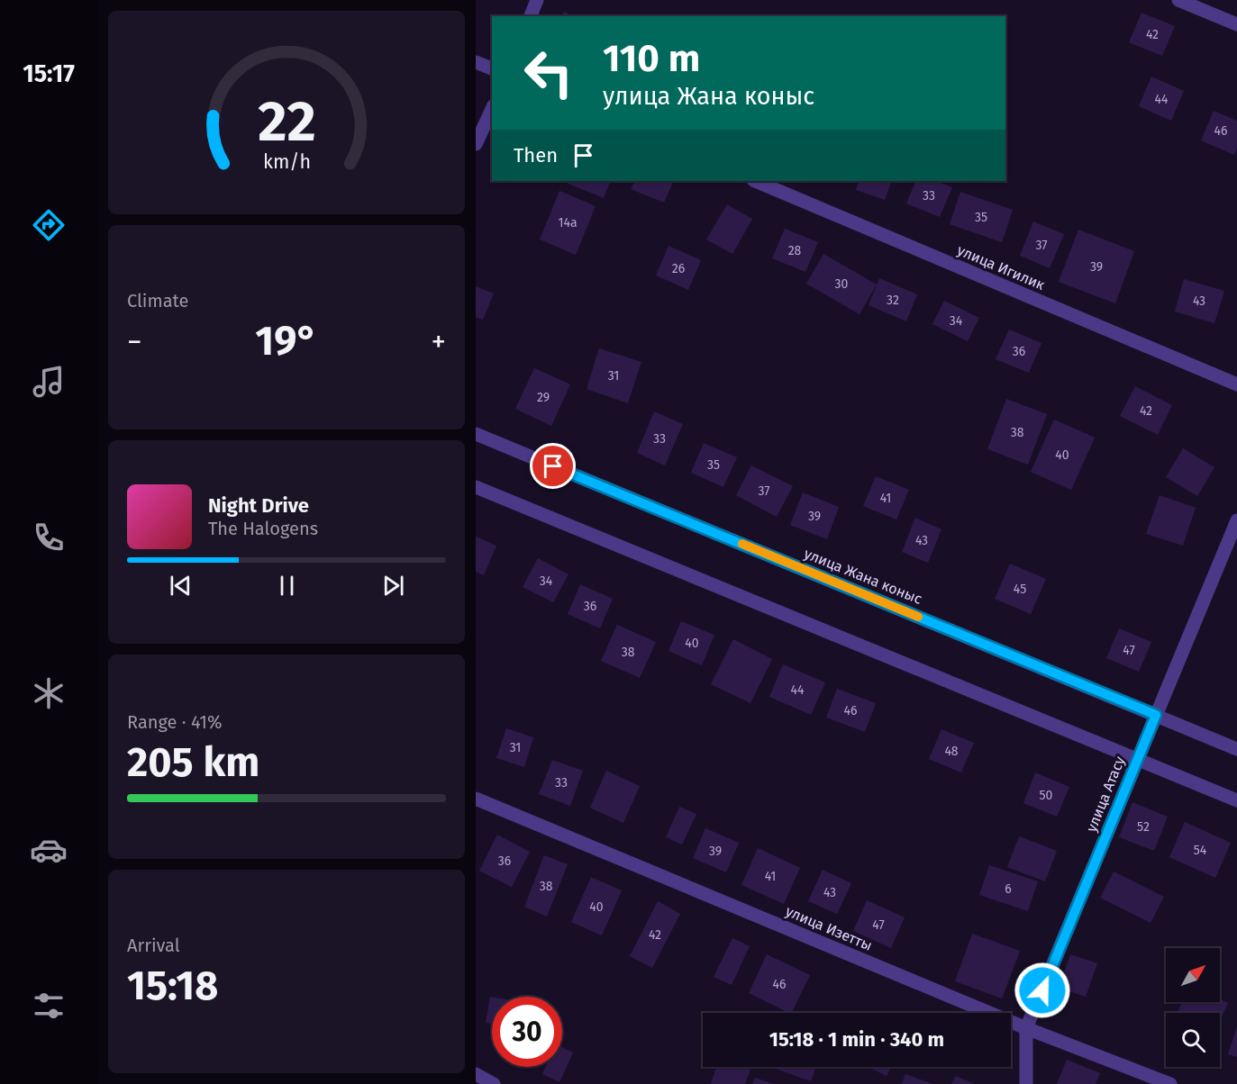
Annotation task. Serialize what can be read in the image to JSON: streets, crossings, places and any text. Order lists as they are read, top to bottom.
{
  "streets": {
    "street": [
      "улица Игилик",
      "улица Жана коныс",
      "улица Атасу",
      "улица Изетты"
    ]
  },
  "crossings": [
    ["улица Жана коныс", "улица Атасу"],
    ["улица Атасу", "улица Изетты"]
  ],
  "house_numbers": [
    "42",
    "44",
    "46",
    "33",
    "35",
    "14а",
    "37",
    "28",
    "39",
    "26",
    "30",
    "32",
    "43",
    "34",
    "36",
    "31",
    "29",
    "42",
    "38",
    "33",
    "40",
    "35",
    "37",
    "41",
    "39",
    "43",
    "34",
    "45",
    "36",
    "40",
    "47",
    "38",
    "44",
    "46",
    "31",
    "48",
    "33",
    "50",
    "52",
    "54",
    "39",
    "36",
    "41",
    "38",
    "6",
    "43",
    "40",
    "47",
    "42",
    "46"
  ],
  "north": "top right",
  "page": {
    "tabs": "15:17",
    "turn": ["110 m", "улица Жана коныс"],
    "then": "Then",
    "tile": [
      "Climate",
      ["Range · 41%", "205 km"],
      ["Arrival", "15:18"]
    ],
    "heat": ["−", "19°", "+"],
    "song": ["Night Drive", "The Halogens"],
    "limit": "30",
    "trip": "15:18 · 1 min · 340 m",
    "gauge": ["22", "km/h"]
  }
}
